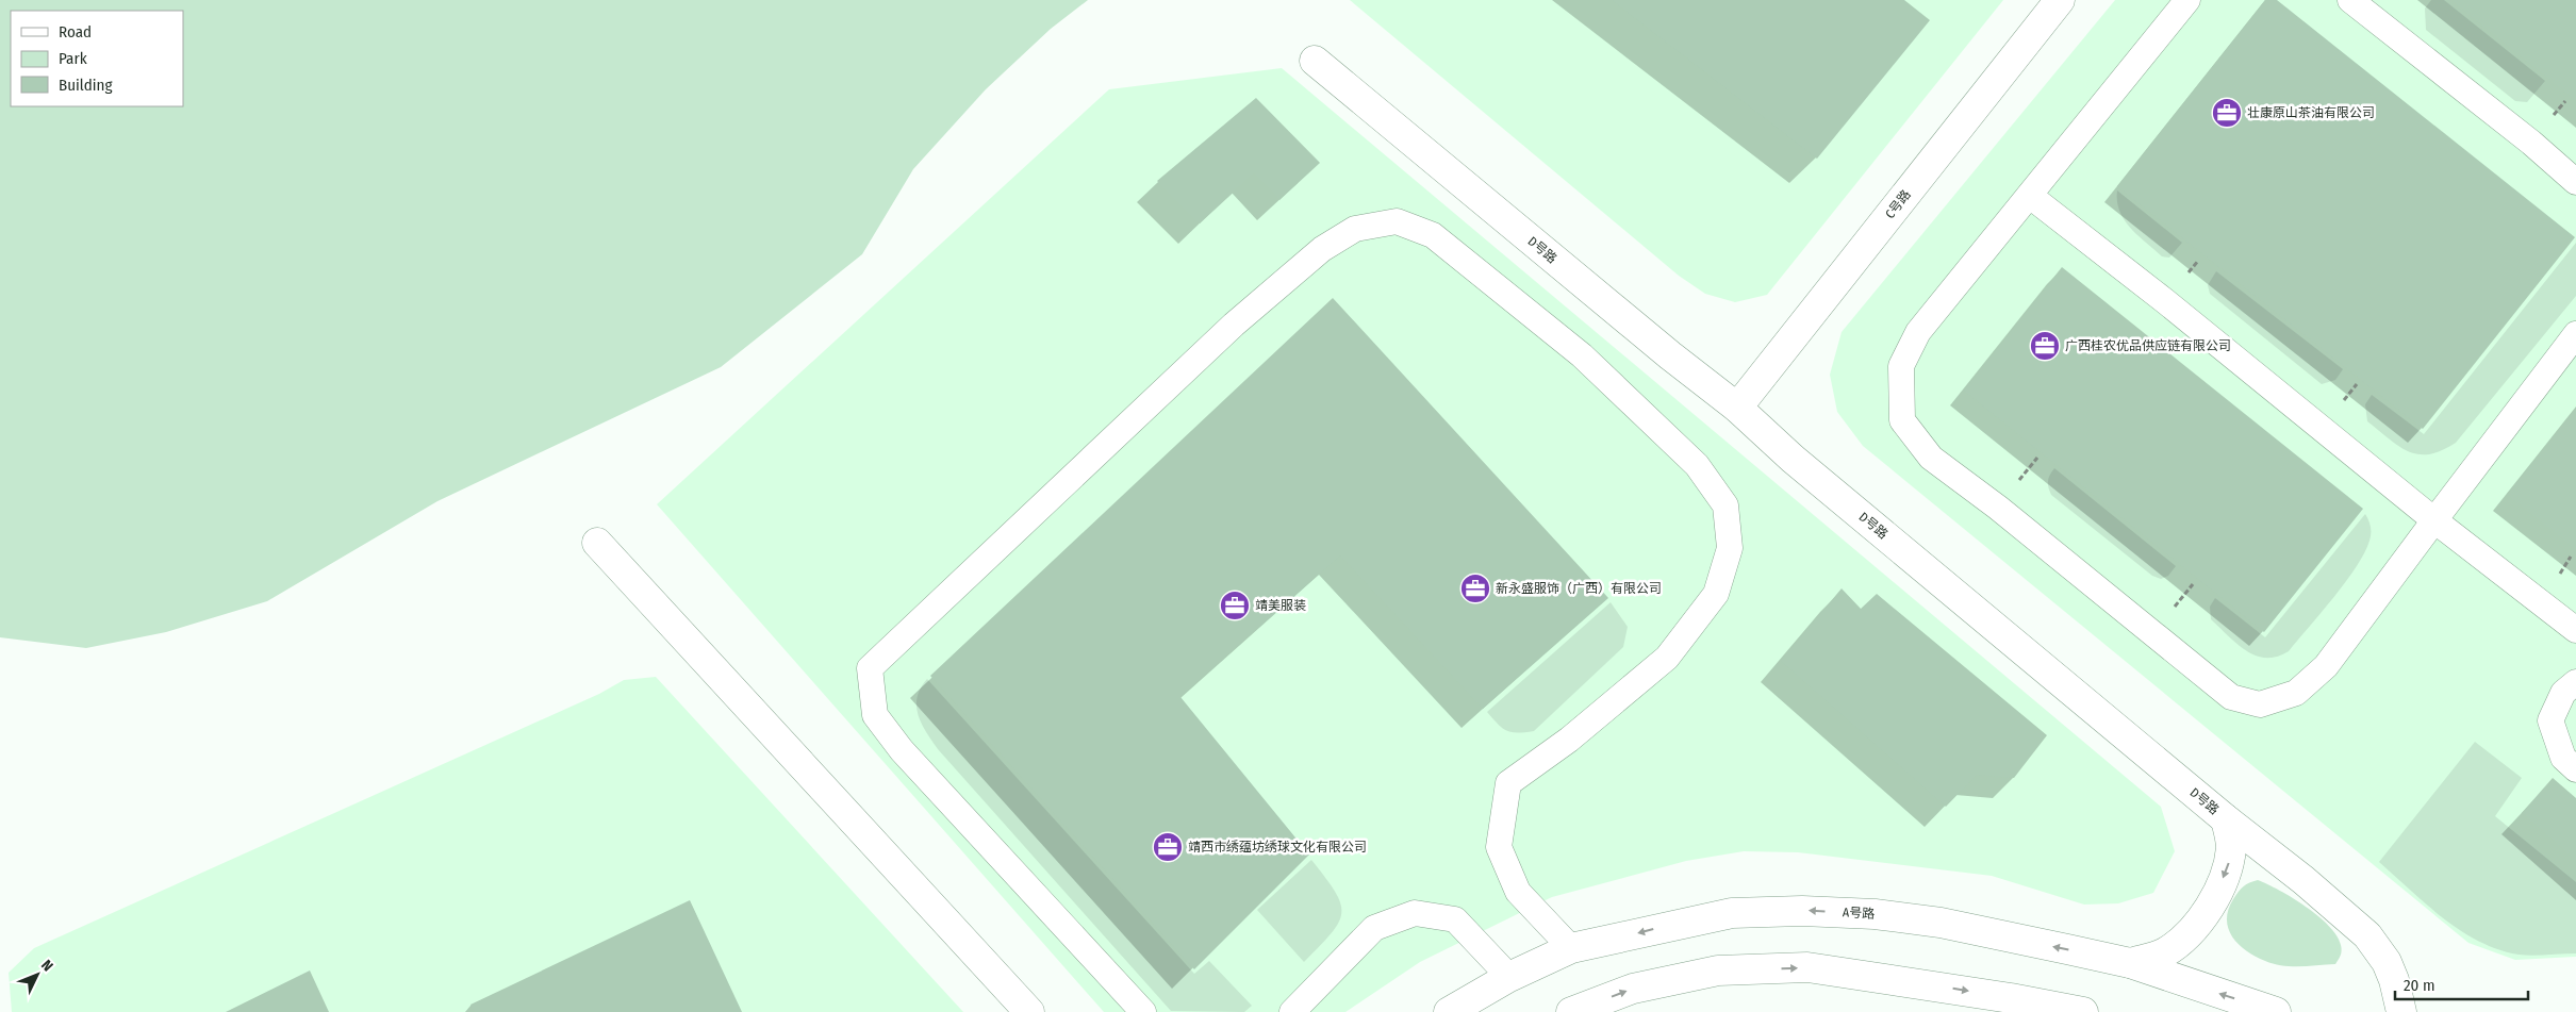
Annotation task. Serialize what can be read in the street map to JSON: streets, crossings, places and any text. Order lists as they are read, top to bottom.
{
  "streets": {
    "street": ["C号路", "D号路", "A号路"]
  },
  "crossings": [
    ["C号路", "D号路"]
  ],
  "places": {
    "office": [
      "壮康原山茶油有限公司",
      "广西桂农优品供应链有限公司",
      "新永盛服饰（广西）有限公司",
      "靖美服装",
      "靖西市绣蕴坊绣球文化有限公司"
    ]
  },
  "legend": ["Road", "Park", "Building"],
  "scale_bar": "20 m",
  "north": "top right"
}
